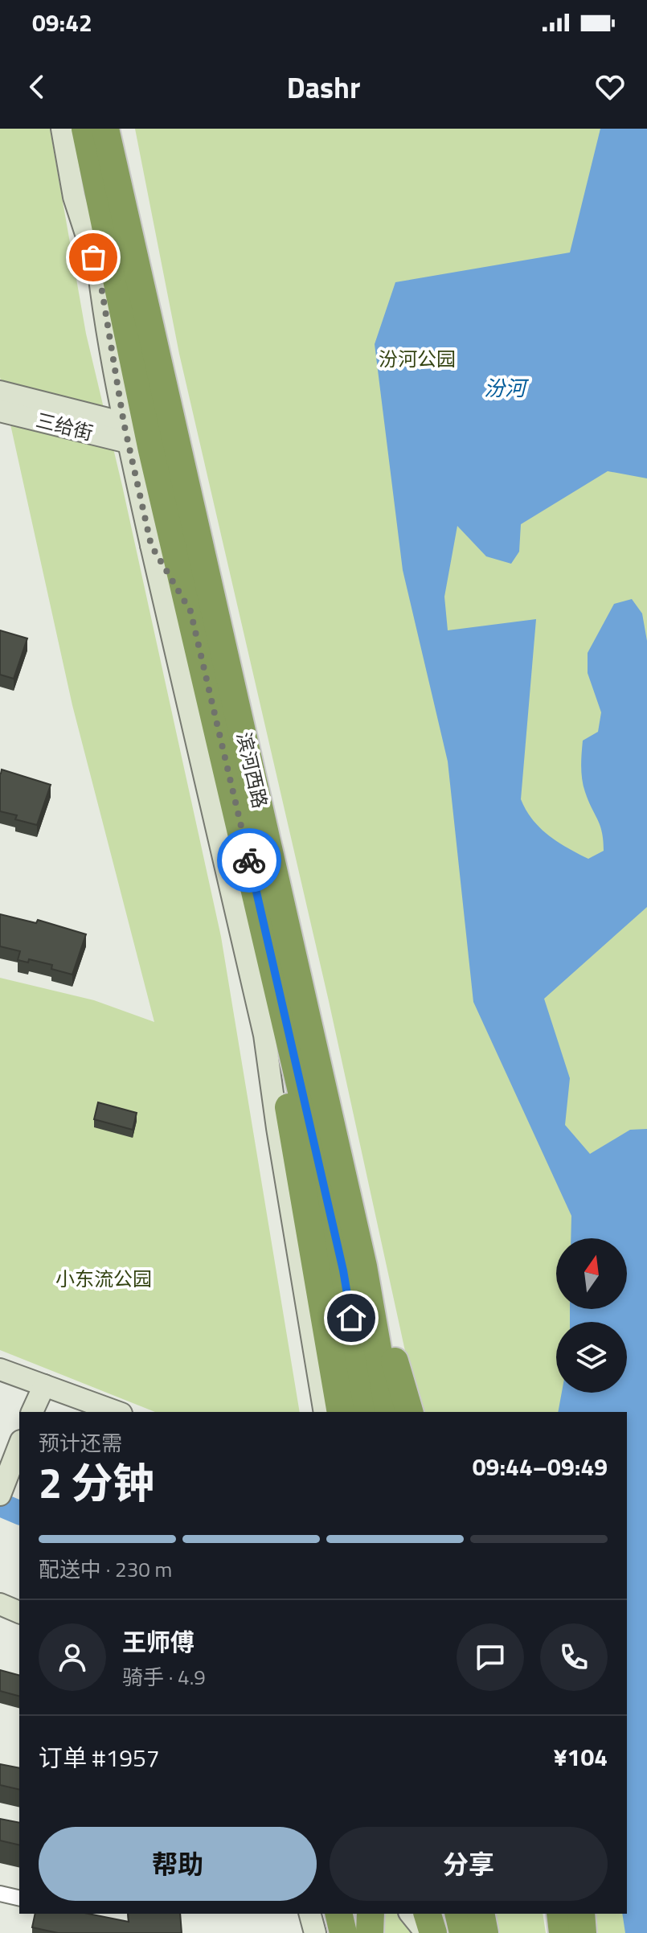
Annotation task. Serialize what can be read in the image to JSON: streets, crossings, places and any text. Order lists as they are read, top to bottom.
{
  "streets": {
    "highway": ["滨河西路"],
    "street": ["三给街"]
  },
  "water": ["汾河"],
  "parks": ["汾河公园", "小东流公园"],
  "north": "top",
  "page": {
    "status": "09:42",
    "header": "Dashr",
    "heading": ["2 分钟", "预计还需", "09:44–09:49"],
    "panel": [
      "王师傅",
      "骑手 · 4.9",
      "订单 #1957",
      "¥104"
    ],
    "bar": "配送中 · 230 m",
    "buttons": ["帮助", "分享"]
  }
}
